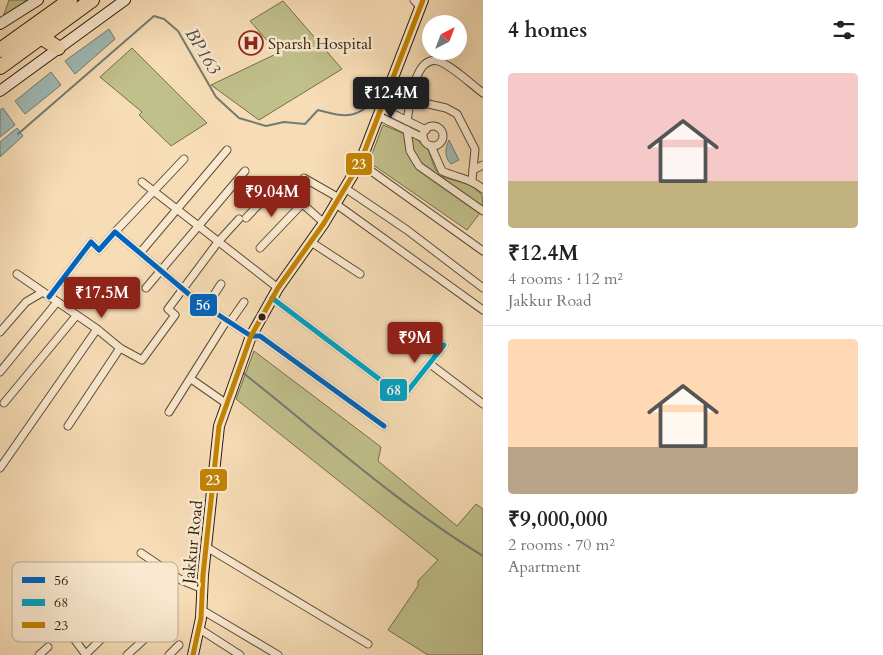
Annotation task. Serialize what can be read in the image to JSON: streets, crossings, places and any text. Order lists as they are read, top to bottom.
{
  "streets": {
    "street": ["Jakkur Road"]
  },
  "water": ["BP163"],
  "places": {
    "hospital": ["Sparsh Hospital"]
  },
  "lines": ["transit line 23", "transit line 56", "transit line 68"],
  "legend": ["56", "68", "23"],
  "north": "top right",
  "page": {
    "heading": "4 homes",
    "list": [
      {
        "name": "₹12.4M",
        "note": "4 rooms · 112 m² · Jakkur Road"
      },
      {
        "name": "₹9,000,000",
        "note": "2 rooms · 70 m² · Apartment"
      }
    ],
    "price": [
      "₹12.4M",
      "₹9.04M",
      "₹17.5M",
      "₹9M"
    ]
  }
}
